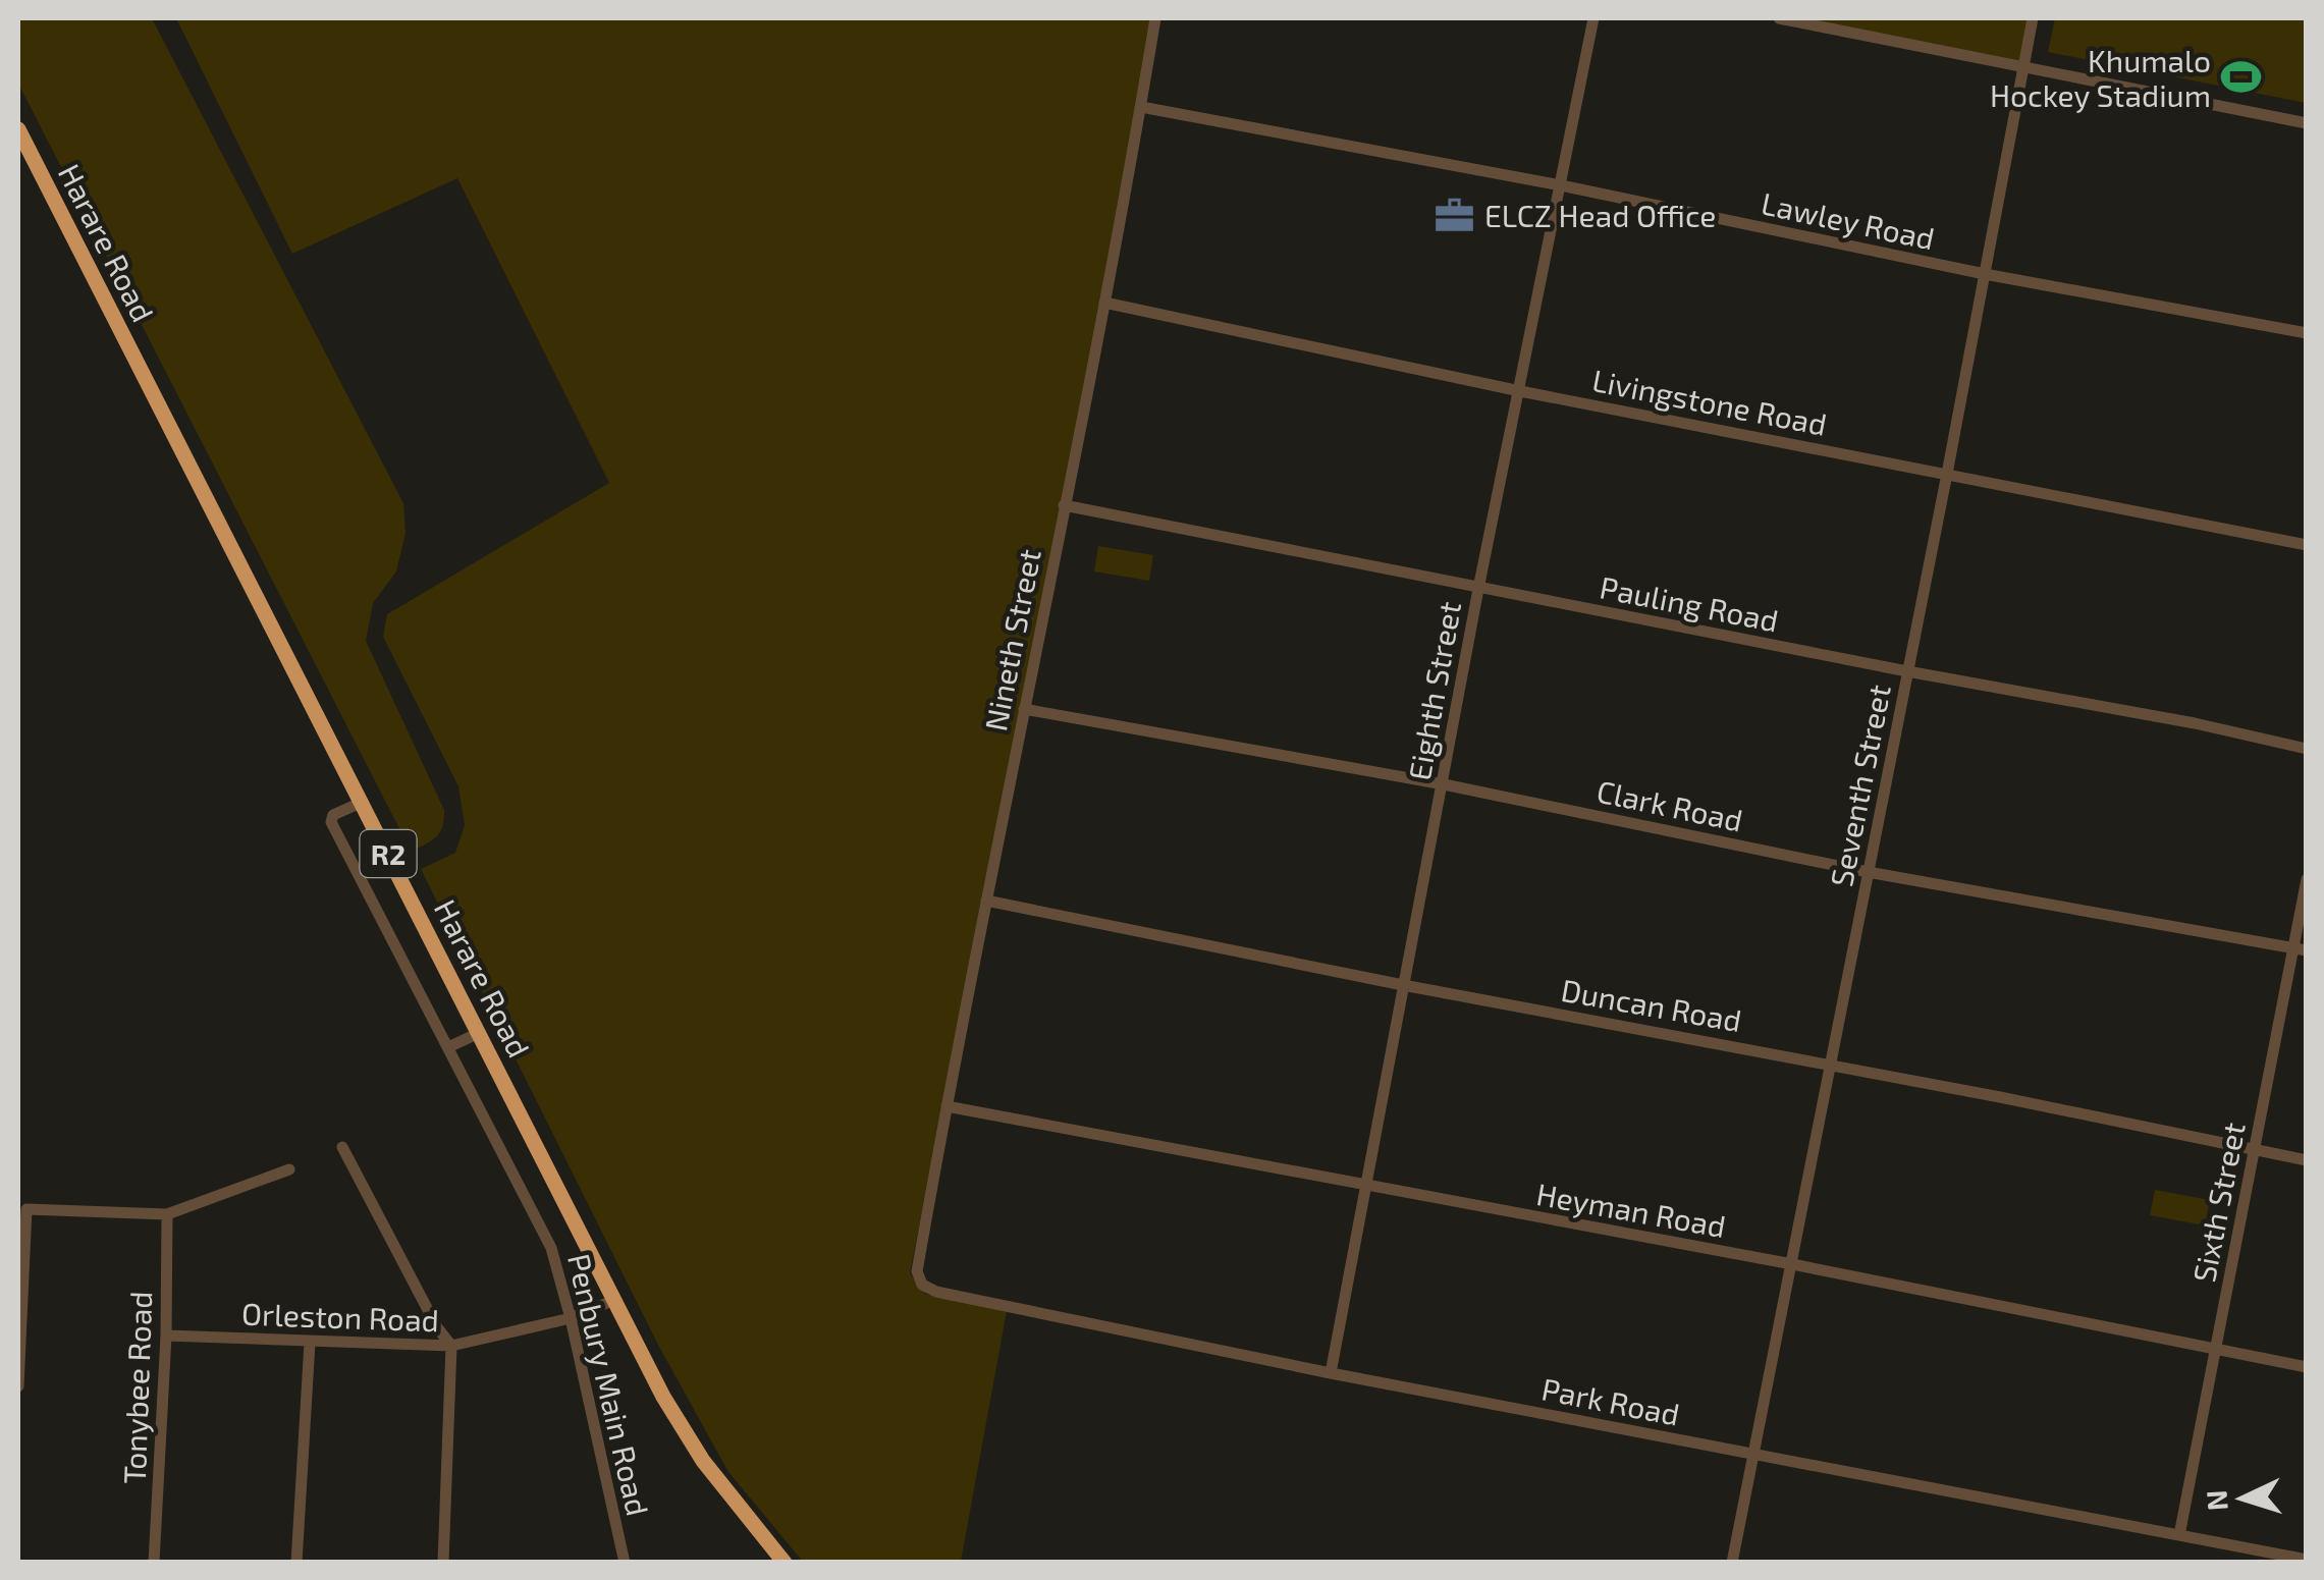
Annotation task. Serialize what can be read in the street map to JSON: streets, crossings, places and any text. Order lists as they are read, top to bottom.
{
  "streets": {
    "highway": ["Harare Road", "R2"],
    "street": [
      "Lawley Road",
      "Livingstone Road",
      "Pauling Road",
      "Nineth Street",
      "Eighth Street",
      "Seventh Street",
      "Clark Road",
      "Duncan Road",
      "Sixth Street",
      "Heyman Road",
      "Orleston Road",
      "Penbury Main Road",
      "Tonybee Road",
      "Park Road"
    ]
  },
  "crossings": [
    ["Lawley Road", "Nineth Street"],
    ["Lawley Road", "Eighth Street"],
    ["Lawley Road", "Seventh Street"],
    ["Harare Road", "Orleston Road"],
    ["Harare Road", "Penbury Main Road"],
    ["Livingstone Road", "Nineth Street"],
    ["Livingstone Road", "Eighth Street"],
    ["Livingstone Road", "Seventh Street"],
    ["Pauling Road", "Nineth Street"],
    ["Pauling Road", "Eighth Street"],
    ["Pauling Road", "Seventh Street"],
    ["Nineth Street", "Clark Road"],
    ["Nineth Street", "Duncan Road"],
    ["Nineth Street", "Heyman Road"],
    ["Nineth Street", "Park Road"],
    ["Eighth Street", "Clark Road"],
    ["Eighth Street", "Duncan Road"],
    ["Eighth Street", "Heyman Road"],
    ["Eighth Street", "Park Road"],
    ["Seventh Street", "Clark Road"],
    ["Seventh Street", "Duncan Road"],
    ["Seventh Street", "Heyman Road"],
    ["Seventh Street", "Park Road"],
    ["Clark Road", "Sixth Street"],
    ["Duncan Road", "Sixth Street"],
    ["Sixth Street", "Heyman Road"],
    ["Sixth Street", "Park Road"],
    ["Orleston Road", "Penbury Main Road"],
    ["Orleston Road", "Tonybee Road"]
  ],
  "places": {
    "sports": ["Khumalo Hockey Stadium"],
    "office": ["ELCZ Head Office"]
  },
  "north": "left"
}
